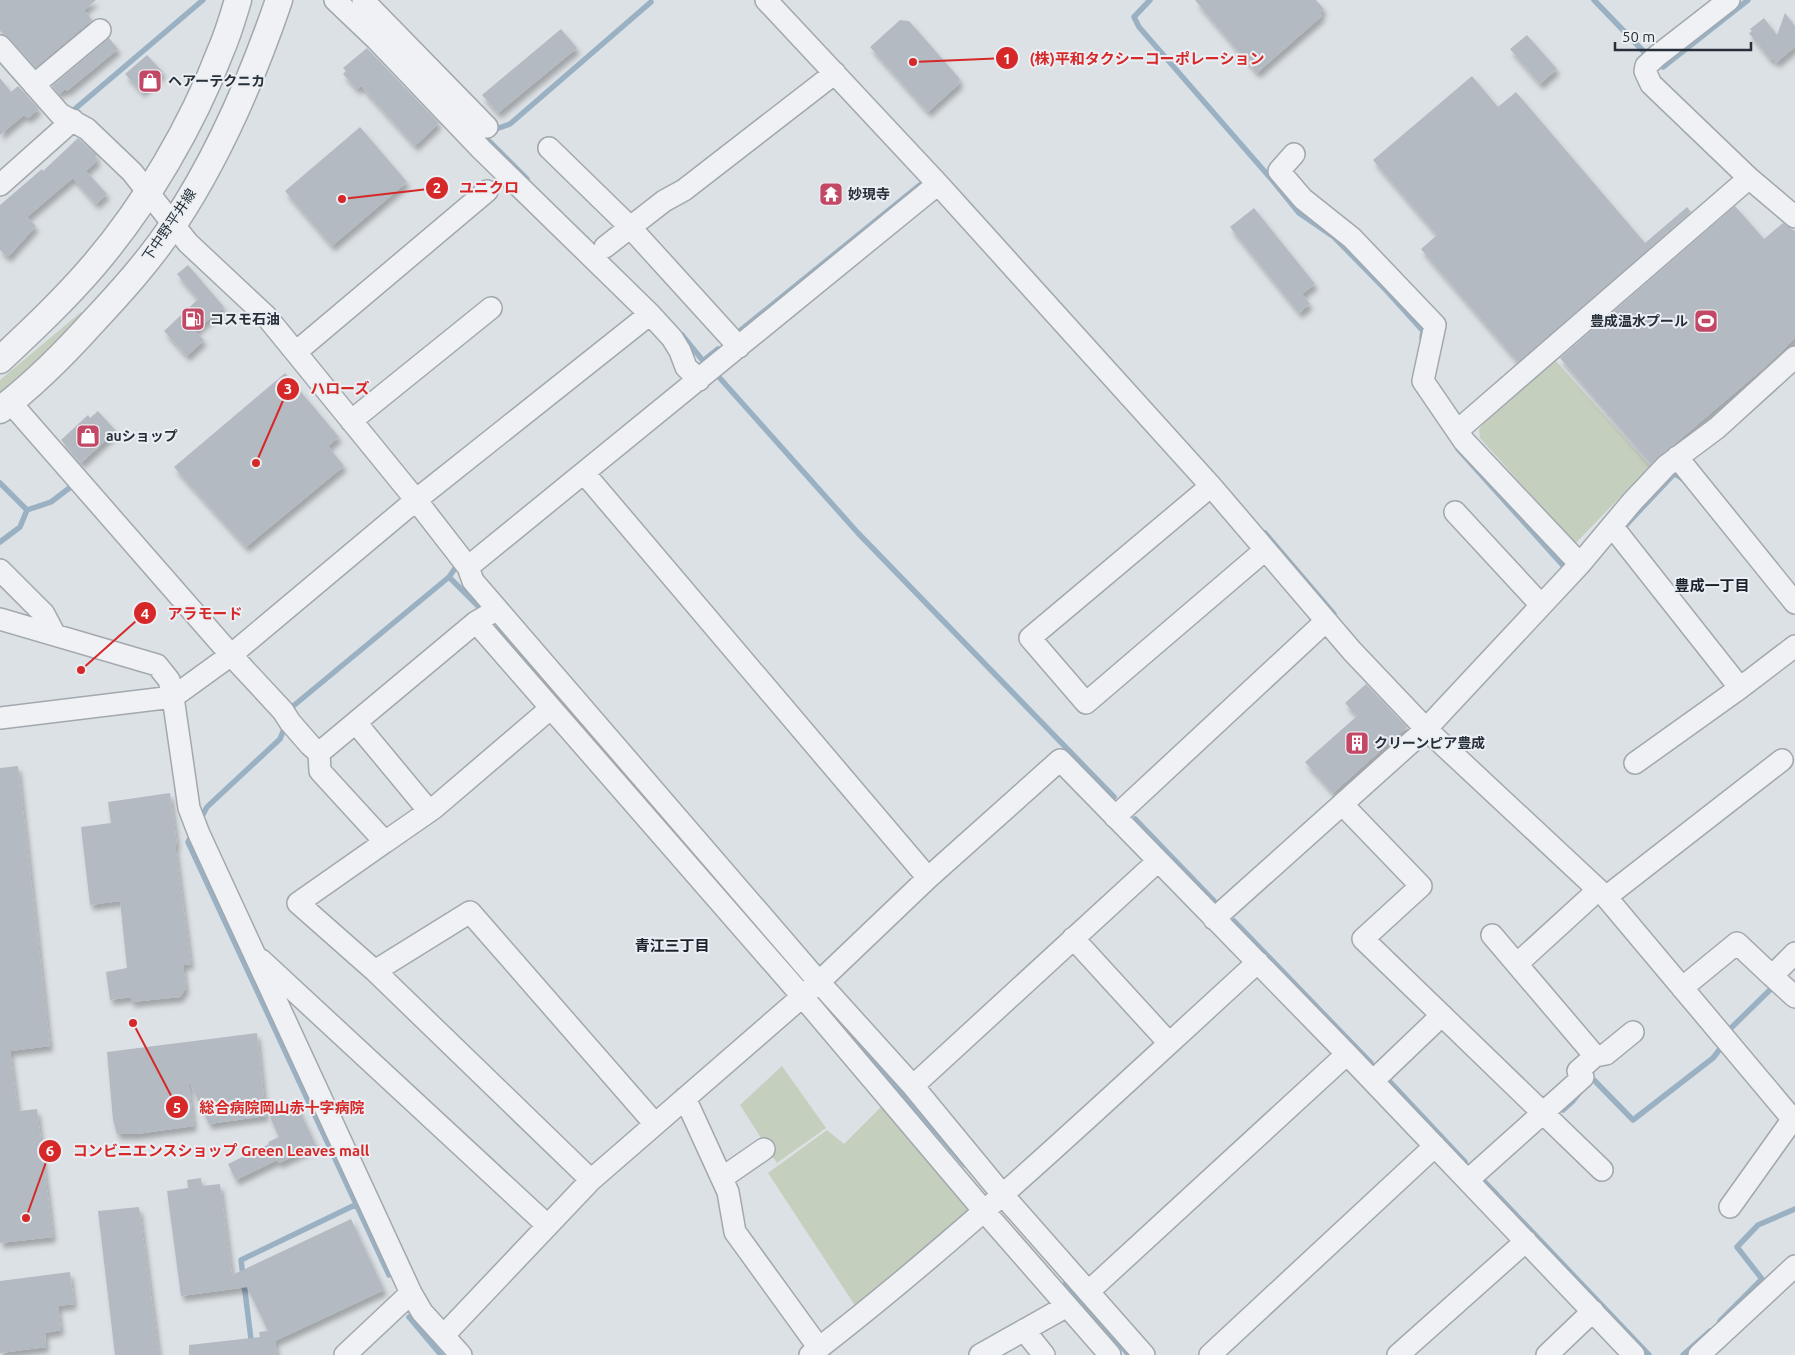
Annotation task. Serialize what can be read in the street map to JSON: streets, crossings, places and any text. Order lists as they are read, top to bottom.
{
  "streets": {
    "street": ["下中野平井線"]
  },
  "districts": ["豊成一丁目", "青江三丁目"],
  "places": {
    "other": [
      "(株)平和タクシーコーポレーション",
      "ユニクロ",
      "ハローズ",
      "アラモード",
      "総合病院岡山赤十字病院",
      "コンビニエンスショップ Green Leaves mall"
    ],
    "shop": ["ヘアーテクニカ", "auショップ"],
    "temple": ["妙現寺"],
    "fuel station": ["コスモ石油"],
    "sports": ["豊成温水プール"],
    "building": ["クリーンピア豊成"]
  },
  "scale_bar": "50 m"
}
